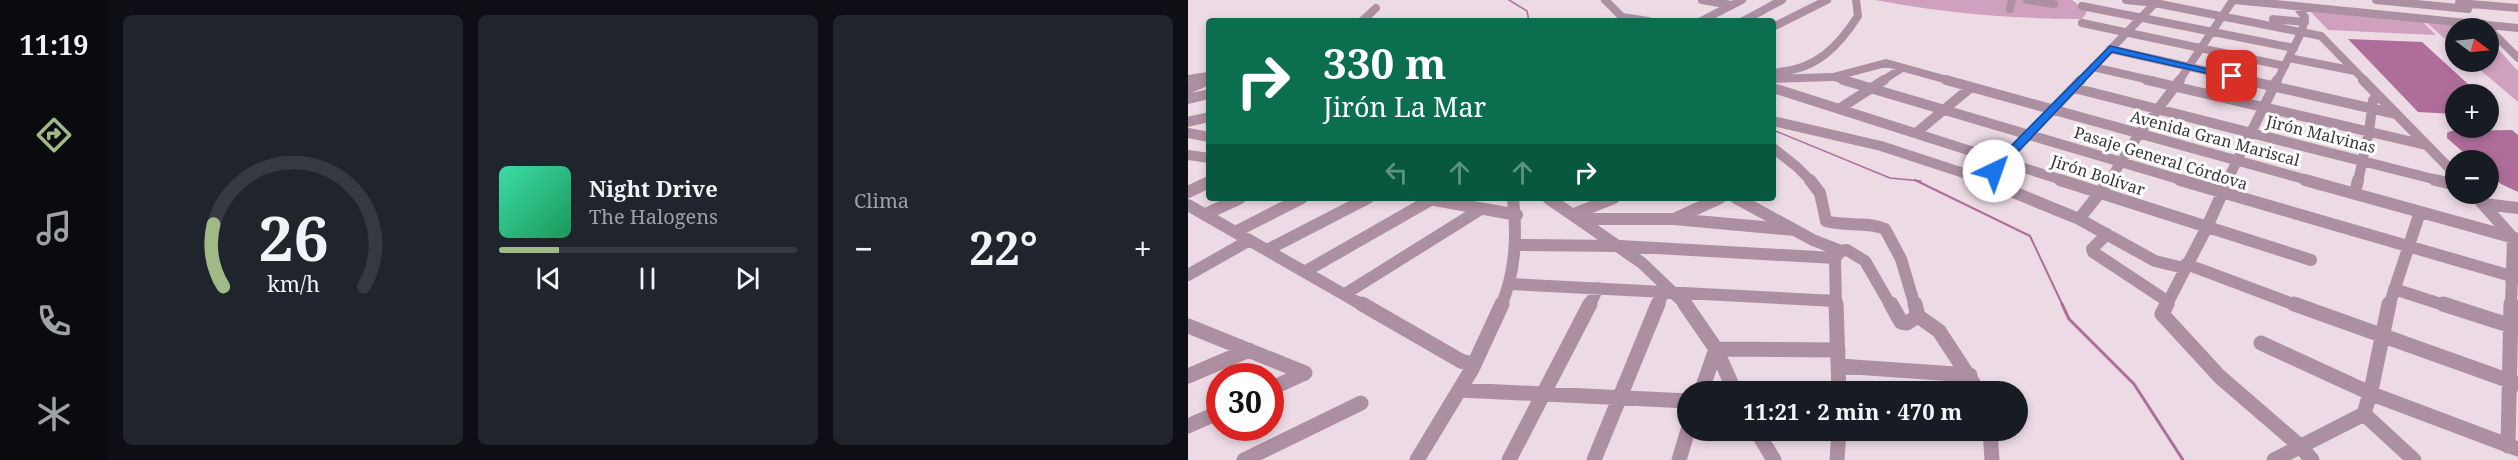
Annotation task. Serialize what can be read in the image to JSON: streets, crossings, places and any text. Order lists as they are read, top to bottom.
{
  "streets": {
    "street": [
      "Jirón Malvinas",
      "Avenida Gran Mariscal",
      "Pasaje General Córdova",
      "Jirón Bolívar"
    ]
  },
  "crossings": [
    ["Avenida Gran Mariscal", "Pasaje General Córdova"]
  ],
  "north": "right",
  "page": {
    "tabs": "11:19",
    "tile": "Clima",
    "map_buttons": ["+", "−"],
    "turn": ["330 m", "Jirón La Mar"],
    "song": ["Night Drive", "The Halogens"],
    "heat": ["−", "22°", "+"],
    "limit": "30",
    "trip": "11:21 · 2 min · 470 m",
    "gauge": ["26", "km/h"]
  }
}
